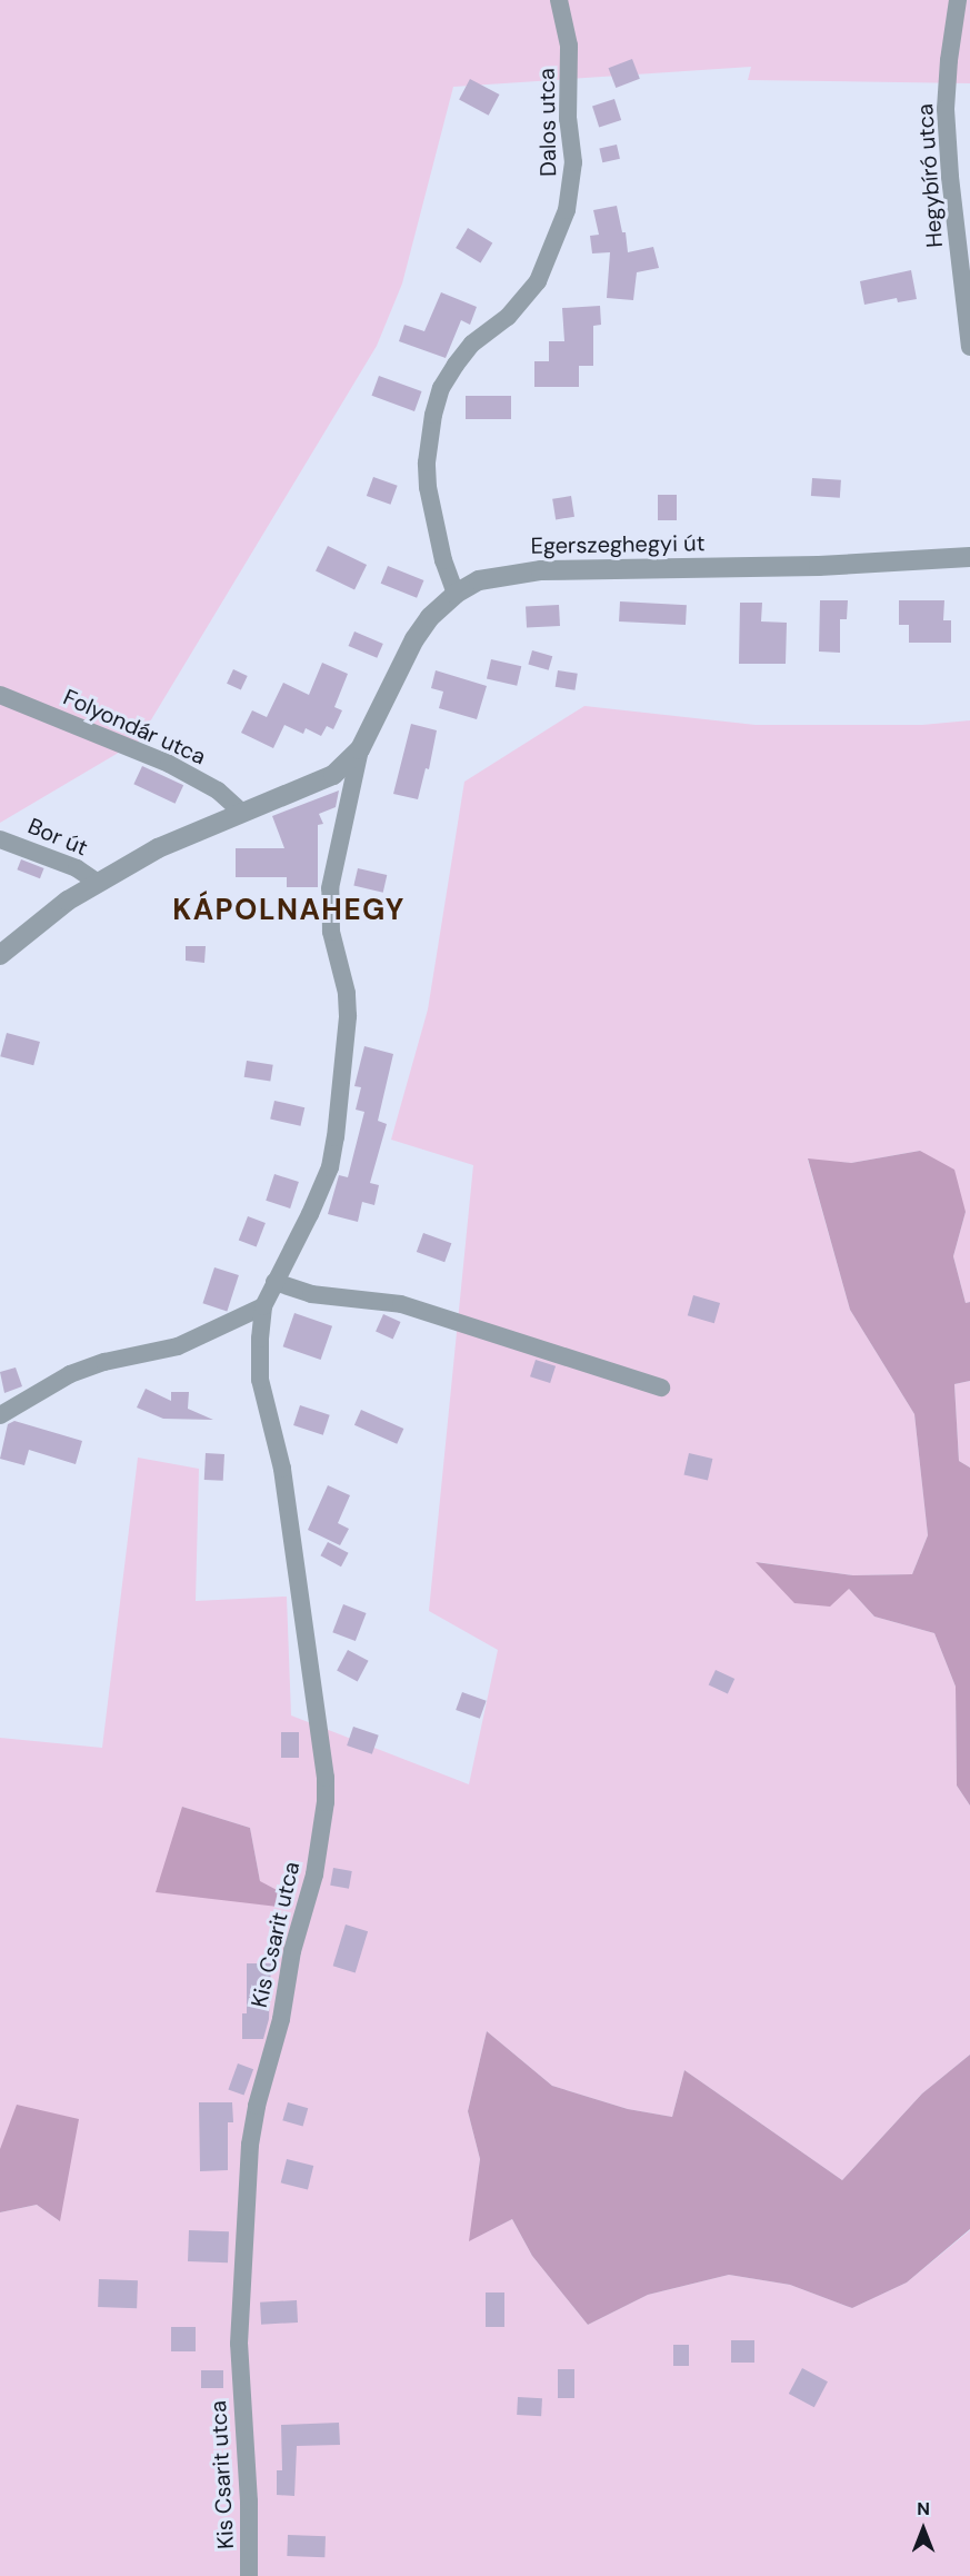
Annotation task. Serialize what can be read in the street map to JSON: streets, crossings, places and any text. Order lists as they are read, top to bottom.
{
  "streets": {
    "street": [
      "Dalos utca",
      "Hegybíró utca",
      "Egerszeghegyi út",
      "Folyondár utca",
      "Bor út",
      "Kis Csarit utca"
    ]
  },
  "crossings": [
    ["Dalos utca", "Egerszeghegyi út"],
    ["Egerszeghegyi út", "Folyondár utca"],
    ["Egerszeghegyi út", "Bor út"],
    ["Egerszeghegyi út", "Kis Csarit utca"]
  ],
  "districts": ["KÁPOLNAHEGY"],
  "north": "top"
}
